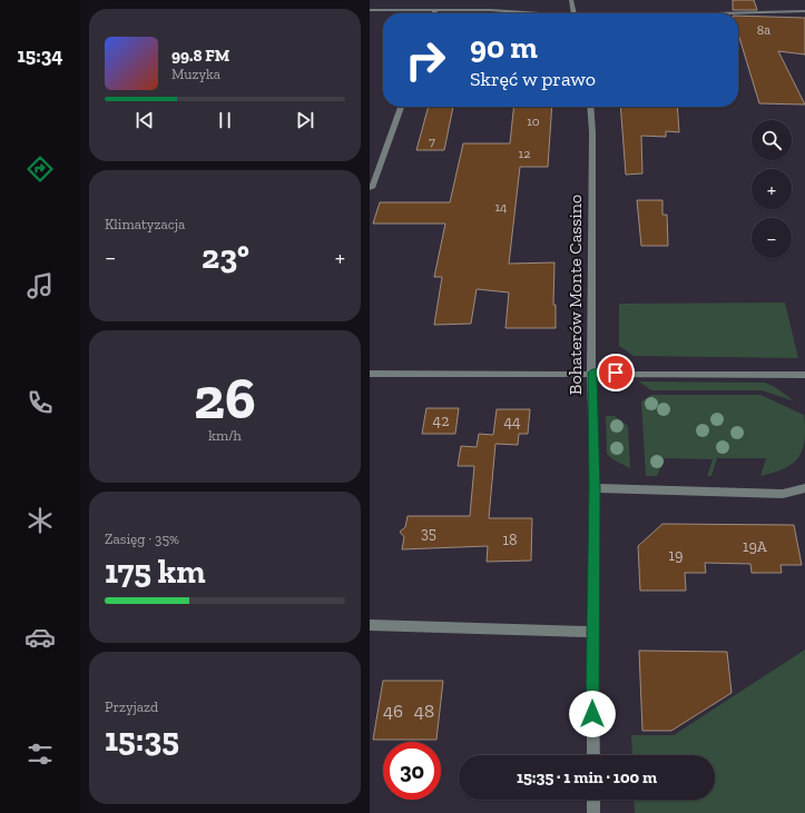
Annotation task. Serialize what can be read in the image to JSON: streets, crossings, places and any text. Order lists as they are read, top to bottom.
{
  "streets": {
    "street": ["Bohaterów Monte Cassino"]
  },
  "house_numbers": [
    "8a",
    "10",
    "7",
    "12",
    "14",
    "42",
    "44",
    "35",
    "18",
    "19A",
    "19",
    "46",
    "48"
  ],
  "page": {
    "tabs": "15:34",
    "turn": ["90 m", "Skręć w prawo"],
    "song": ["99.8 FM", "Muzyka"],
    "map_buttons": ["+", "−"],
    "tile": [
      "Klimatyzacja",
      ["26", "km/h"],
      ["Zasięg · 35%", "175 km"],
      ["Przyjazd", "15:35"]
    ],
    "heat": ["−", "23°", "+"],
    "limit": "30",
    "trip": "15:35 · 1 min · 100 m"
  }
}
